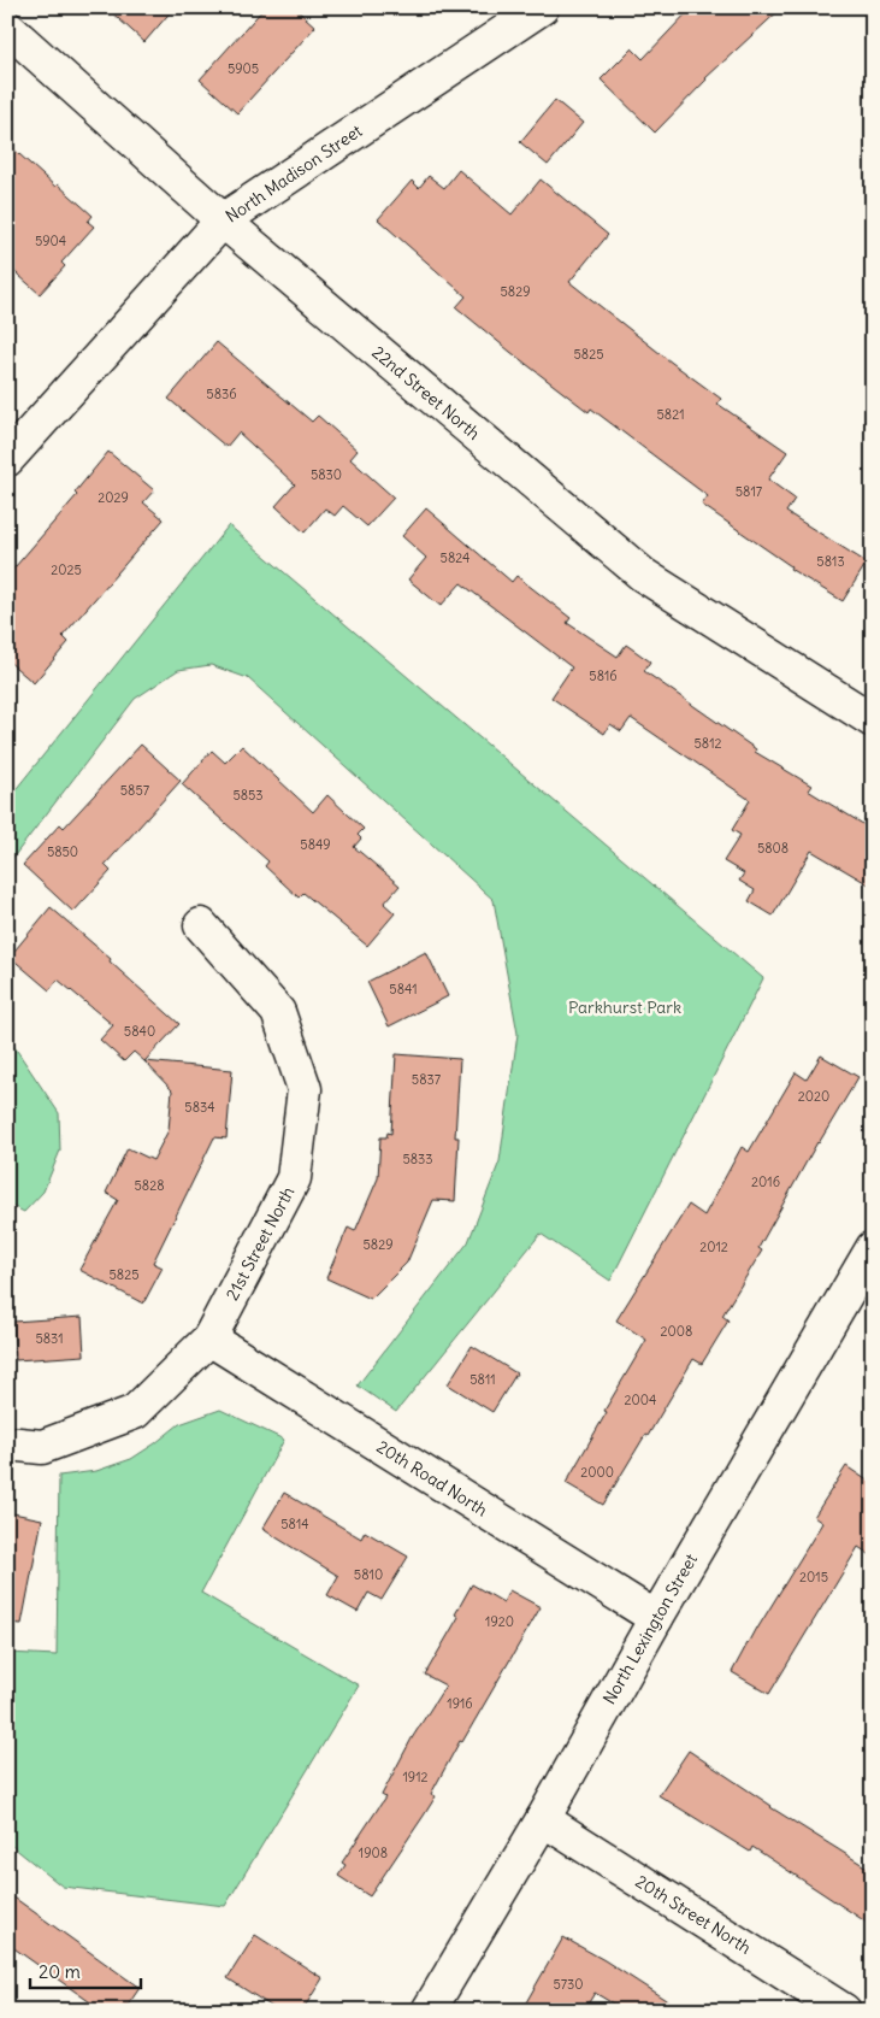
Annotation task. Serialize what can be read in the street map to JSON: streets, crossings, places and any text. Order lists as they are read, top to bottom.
{
  "streets": {
    "street": [
      "North Madison Street",
      "22nd Street North",
      "21st Street North",
      "20th Road North",
      "North Lexington Street",
      "20th Street North"
    ]
  },
  "crossings": [
    ["North Madison Street", "22nd Street North"],
    ["21st Street North", "20th Road North"],
    ["20th Road North", "North Lexington Street"],
    ["North Lexington Street", "20th Street North"]
  ],
  "parks": ["Parkhurst Park"],
  "house_numbers": [
    "5905",
    "5904",
    "5829",
    "5825",
    "5836",
    "5821",
    "5830",
    "5817",
    "2029",
    "5824",
    "5813",
    "2025",
    "5816",
    "5812",
    "5857",
    "5853",
    "5849",
    "5808",
    "5850",
    "5841",
    "5840",
    "5837",
    "2020",
    "5834",
    "5833",
    "2016",
    "5828",
    "5829",
    "2012",
    "5825",
    "2008",
    "5831",
    "5811",
    "2004",
    "2000",
    "5814",
    "5810",
    "2015",
    "1920",
    "1916",
    "1912",
    "1908",
    "5730"
  ],
  "scale_bar": "20 m"
}
